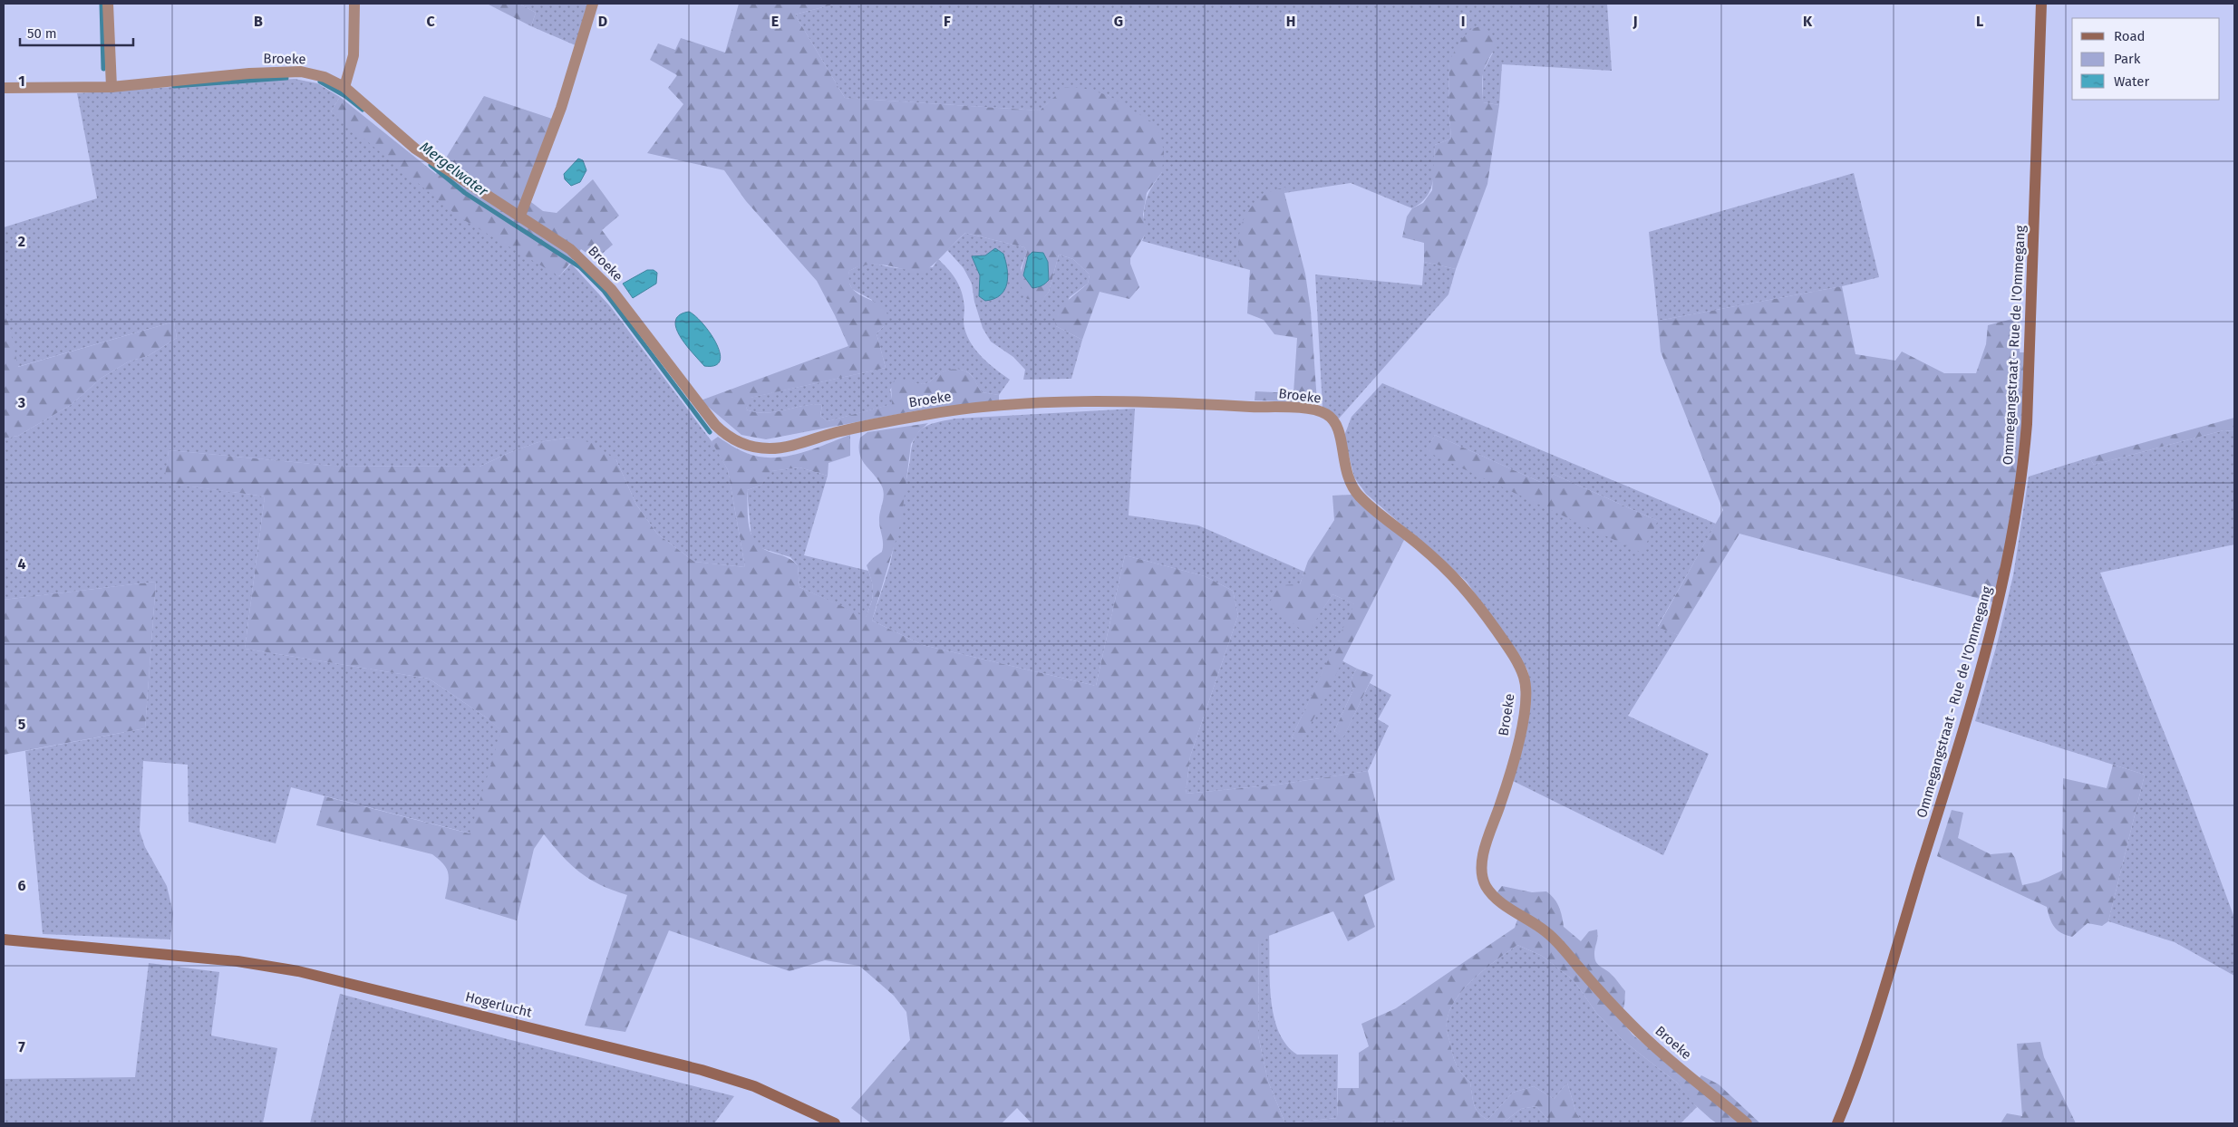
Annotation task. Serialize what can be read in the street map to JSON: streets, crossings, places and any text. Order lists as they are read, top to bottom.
{
  "streets": {
    "main road": ["Ommegangstraat - Rue de l'Ommegang", "Hogerlucht"],
    "street": ["Broeke"]
  },
  "water": ["Mergelwater"],
  "legend": ["Road", "Park", "Water"],
  "scale_bar": "50 m",
  "grid": {
    "columns": [
      "B",
      "C",
      "D",
      "E",
      "F",
      "G",
      "H",
      "I",
      "J",
      "K",
      "L"
    ],
    "rows": [
      "1",
      "2",
      "3",
      "4",
      "5",
      "6",
      "7"
    ]
  }
}
